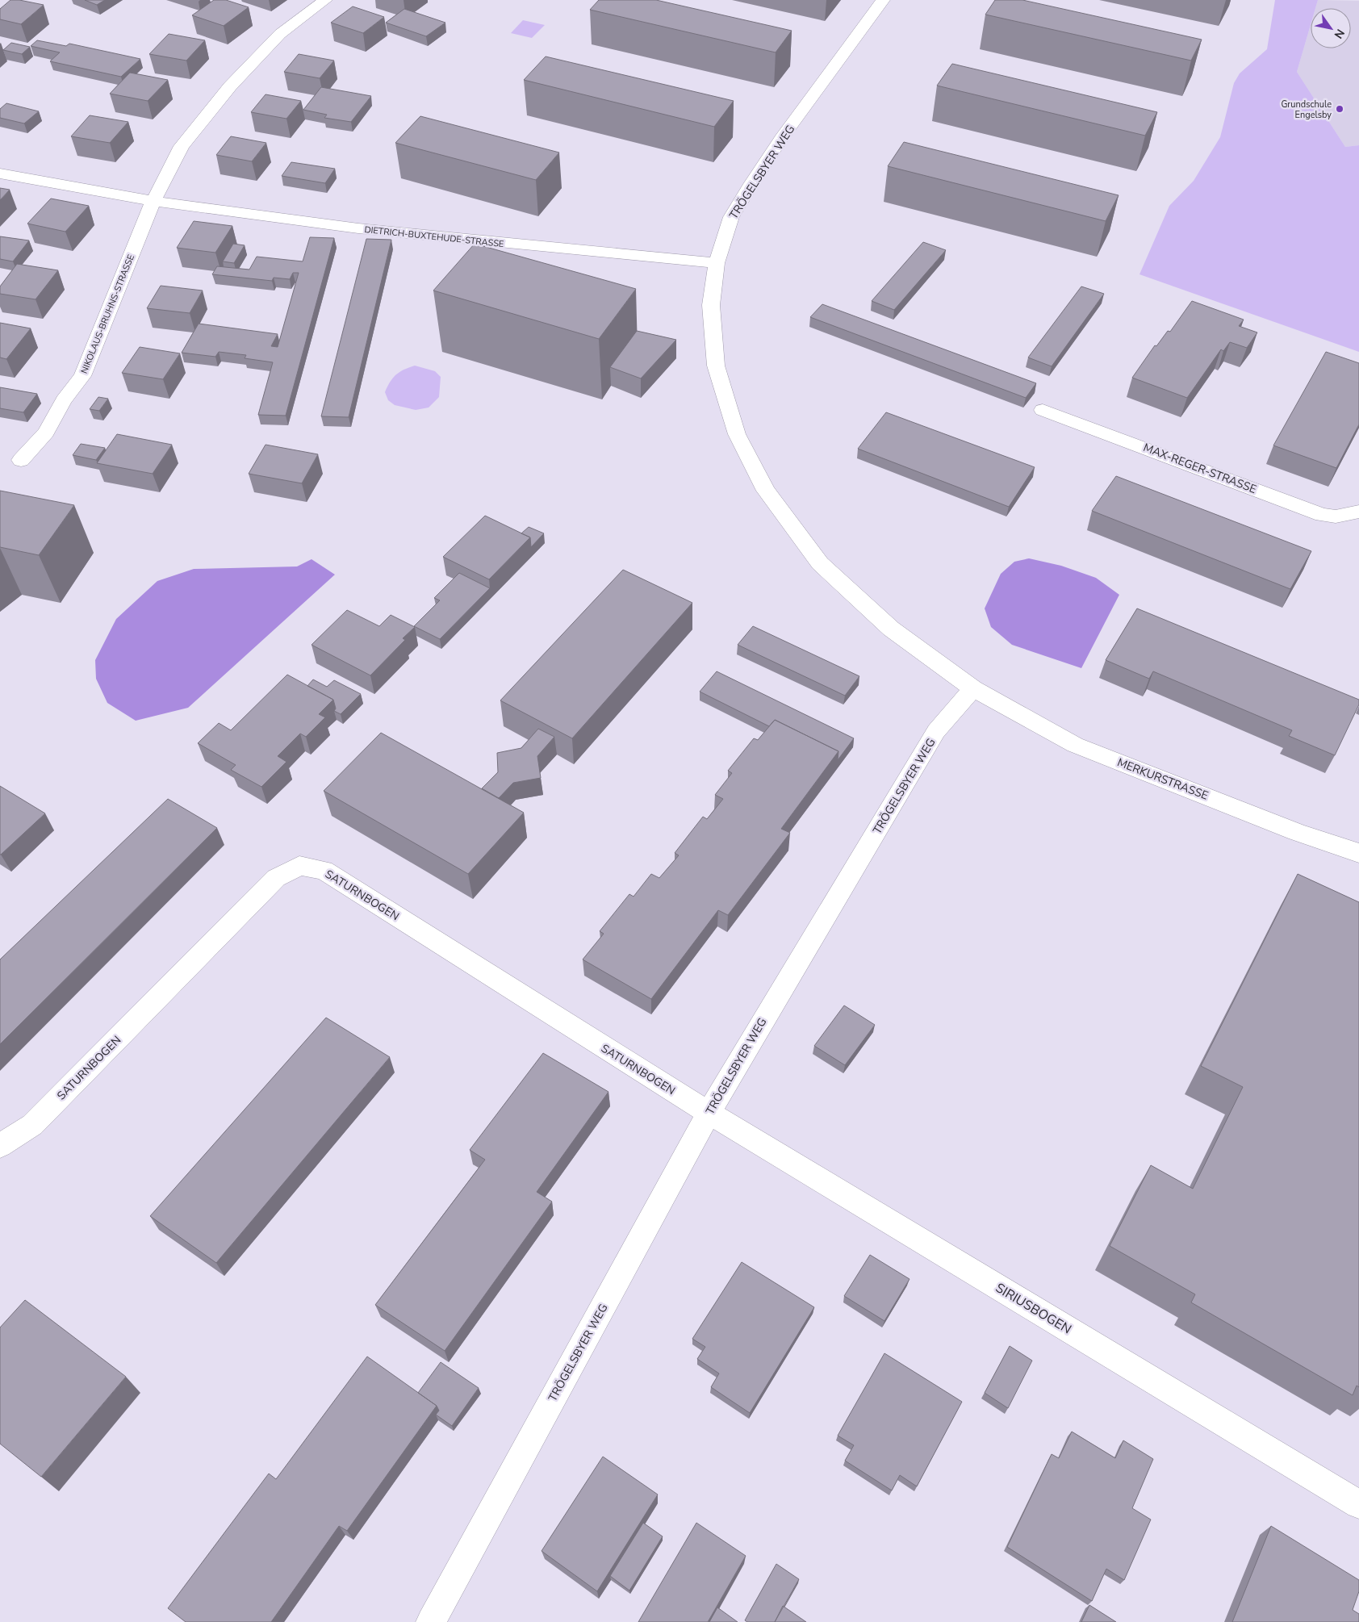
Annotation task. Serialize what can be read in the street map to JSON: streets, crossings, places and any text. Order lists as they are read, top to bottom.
{
  "streets": {
    "street": [
      "TRÖGELSBYER WEG",
      "DIETRICH-BUXTEHUDE-STRASSE",
      "NIKOLAUS-BRUHNS-STRASSE",
      "MAX-REGER-STRASSE",
      "MERKURSTRASSE",
      "SATURNBOGEN",
      "SIRIUSBOGEN"
    ]
  },
  "crossings": [
    ["TRÖGELSBYER WEG", "DIETRICH-BUXTEHUDE-STRASSE"],
    ["TRÖGELSBYER WEG", "MERKURSTRASSE"],
    ["TRÖGELSBYER WEG", "SATURNBOGEN"],
    ["TRÖGELSBYER WEG", "SIRIUSBOGEN"],
    ["DIETRICH-BUXTEHUDE-STRASSE", "NIKOLAUS-BRUHNS-STRASSE"],
    ["SATURNBOGEN", "SIRIUSBOGEN"]
  ],
  "places": ["Grundschule Engelsby"],
  "north": "bottom right"
}
